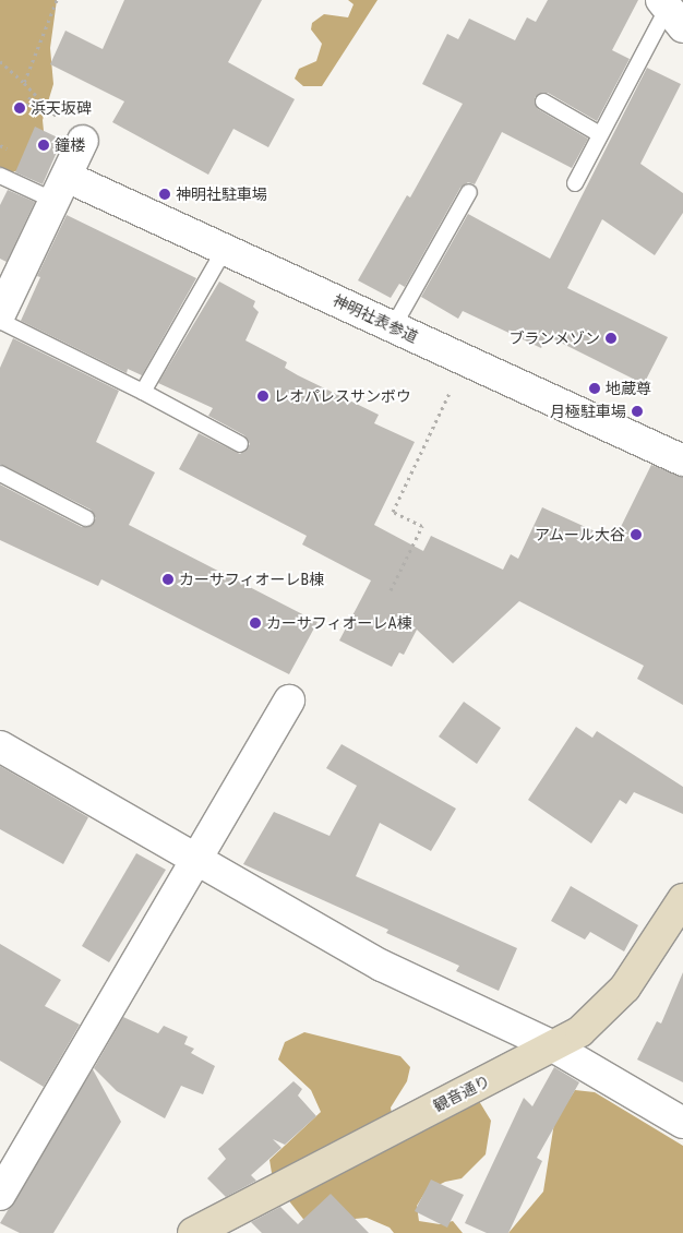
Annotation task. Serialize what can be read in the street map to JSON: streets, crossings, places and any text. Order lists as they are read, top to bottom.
{
  "streets": {
    "main road": ["観音通り"],
    "street": ["神明社表参道"]
  },
  "places": [
    "浜天坂碑",
    "鐘楼",
    "神明社駐車場",
    "ブランメゾン",
    "地蔵尊",
    "レオパレスサンボウ",
    "月極駐車場",
    "アムール大谷",
    "カーサフィオーレB棟",
    "カーサフィオーレA棟"
  ]
}
